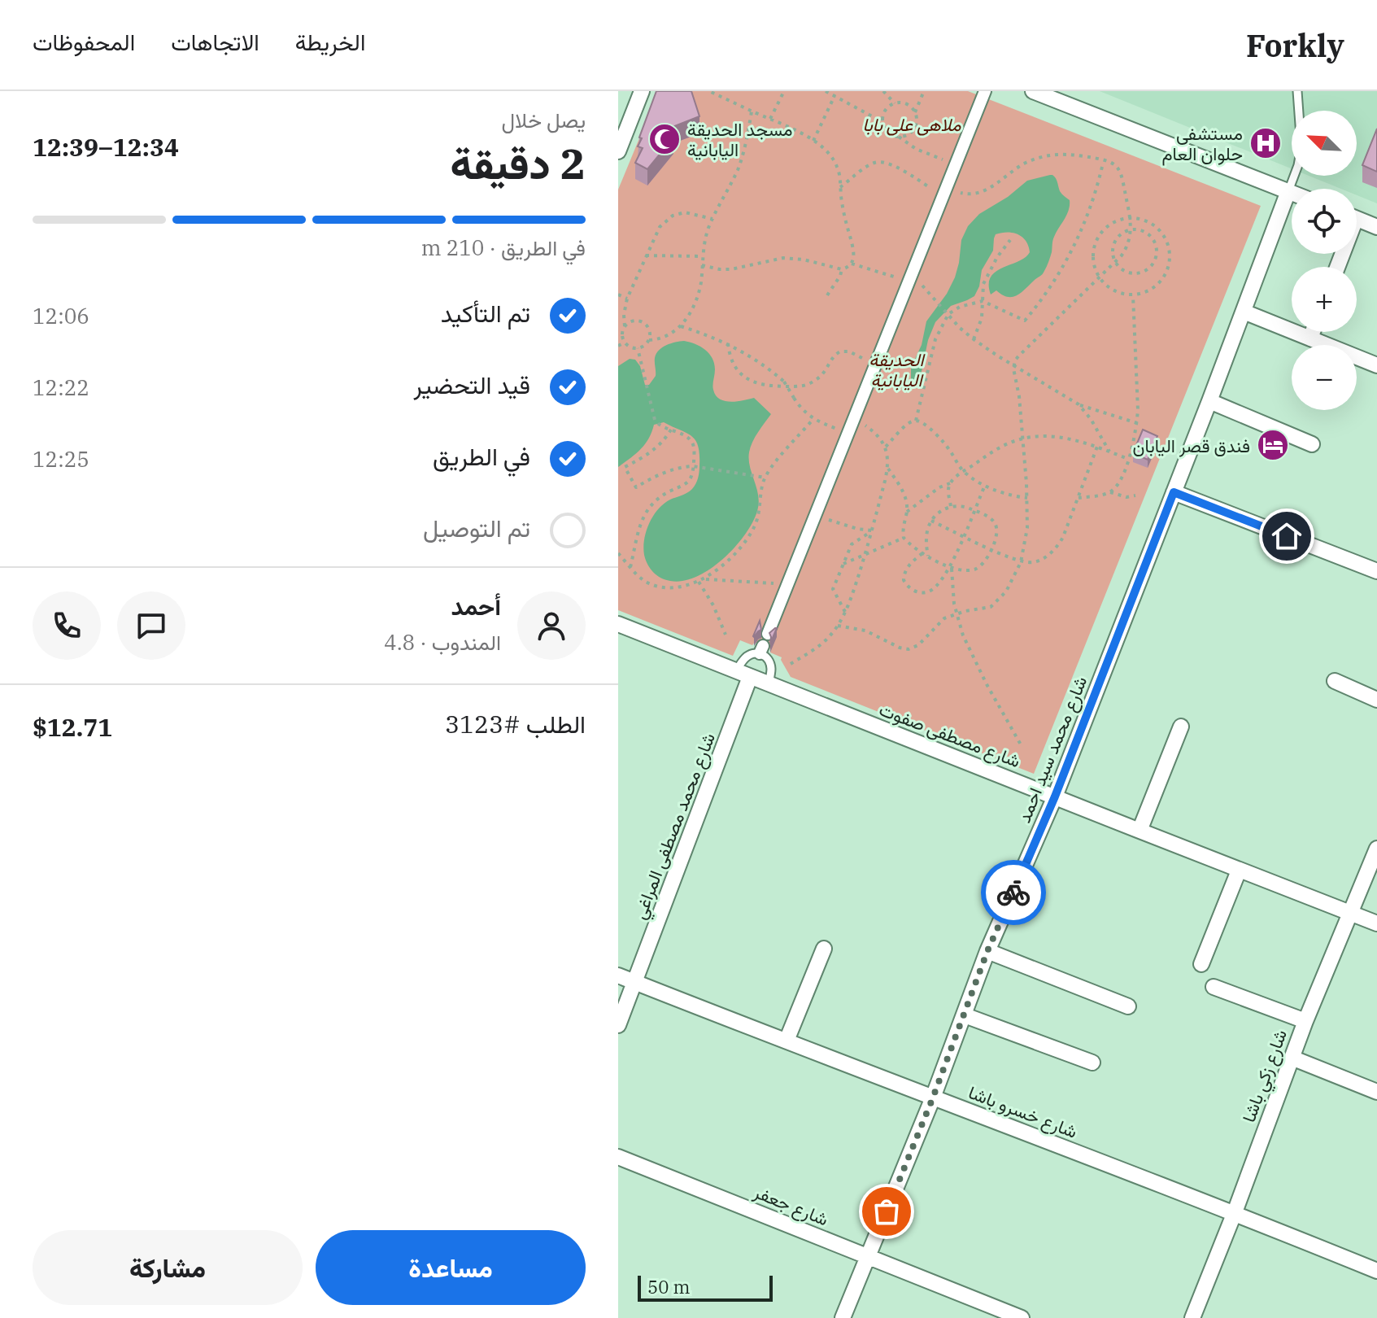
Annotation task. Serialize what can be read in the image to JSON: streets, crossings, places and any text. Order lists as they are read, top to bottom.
{
  "streets": {
    "street": [
      "شارع مصطفى صفوت",
      "شارع محمد سيد احمد",
      "شارع محمد مصطفى المراغي",
      "شارع زكي باشا",
      "شارع خسرو باشا",
      "شارع جعفر"
    ]
  },
  "crossings": [
    ["شارع مصطفى صفوت", "شارع محمد سيد احمد"],
    ["شارع مصطفى صفوت", "شارع محمد مصطفى المراغي"],
    ["شارع مصطفى صفوت", "شارع زكي باشا"],
    ["شارع محمد سيد احمد", "شارع خسرو باشا"],
    ["شارع محمد سيد احمد", "شارع جعفر"],
    ["شارع محمد مصطفى المراغي", "شارع خسرو باشا"],
    ["شارع زكي باشا", "شارع خسرو باشا"]
  ],
  "parks": ["ملاهى على بابا", "الحديقة اليابانية"],
  "places": {
    "mosque": ["مسجد الحديقة اليابانية"],
    "hospital": ["مستشفى حلوان العام"],
    "hotel": ["فندق قصر اليابان"]
  },
  "scale_bar": "50 m",
  "north": "top left",
  "page": {
    "header": "Forkly",
    "nav": ["الخريطة", "الاتجاهات", "المحفوظات"],
    "heading": ["2 دقيقة", "يصل خلال", "12:34–12:39"],
    "panel": [
      "أحمد",
      "المندوب · 4.8",
      "الطلب #3123",
      "$12.71"
    ],
    "map_buttons": ["+", "−"],
    "bar": "في الطريق · 210 m",
    "list": [
      ["تم التأكيد", "12:06"],
      ["قيد التحضير", "12:22"],
      ["في الطريق", "12:25"],
      "تم التوصيل"
    ],
    "buttons": ["مساعدة", "مشاركة"],
    "scale": "50 m"
  }
}
